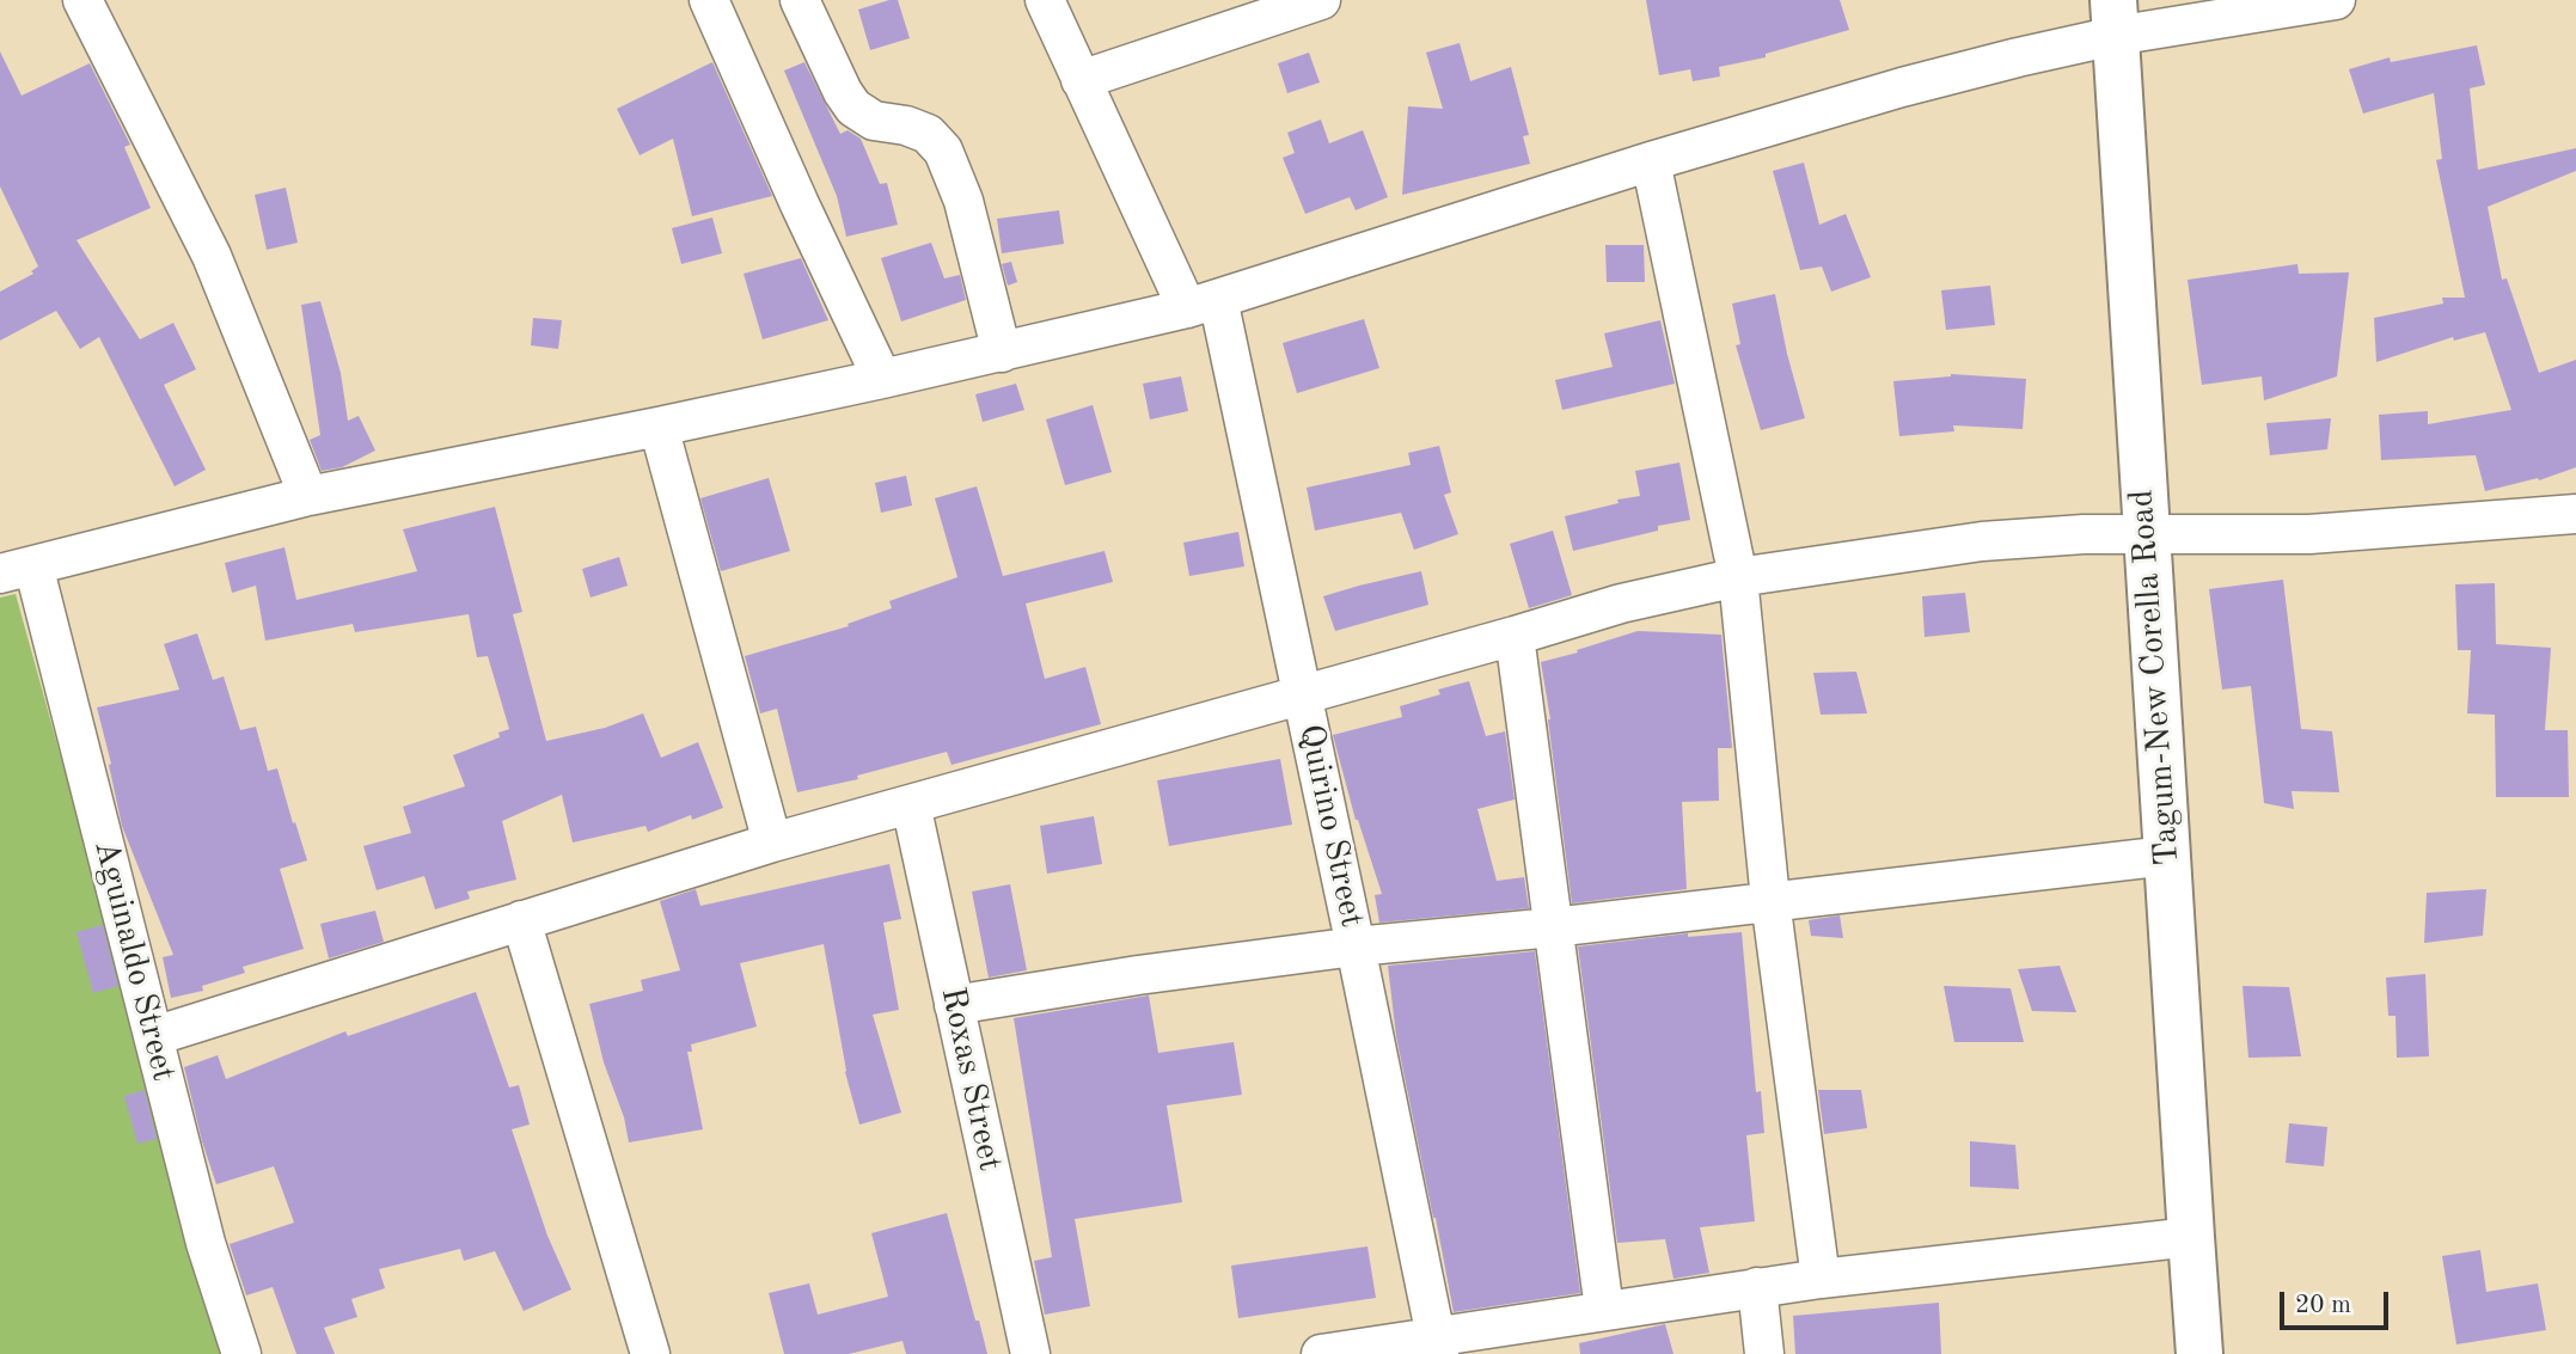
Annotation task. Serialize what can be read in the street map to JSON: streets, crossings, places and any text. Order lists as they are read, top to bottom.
{
  "streets": {
    "main road": ["Tagum-New Corella Road"],
    "street": ["Quirino Street", "Aguinaldo Street", "Roxas Street"]
  },
  "scale_bar": "20 m"
}
